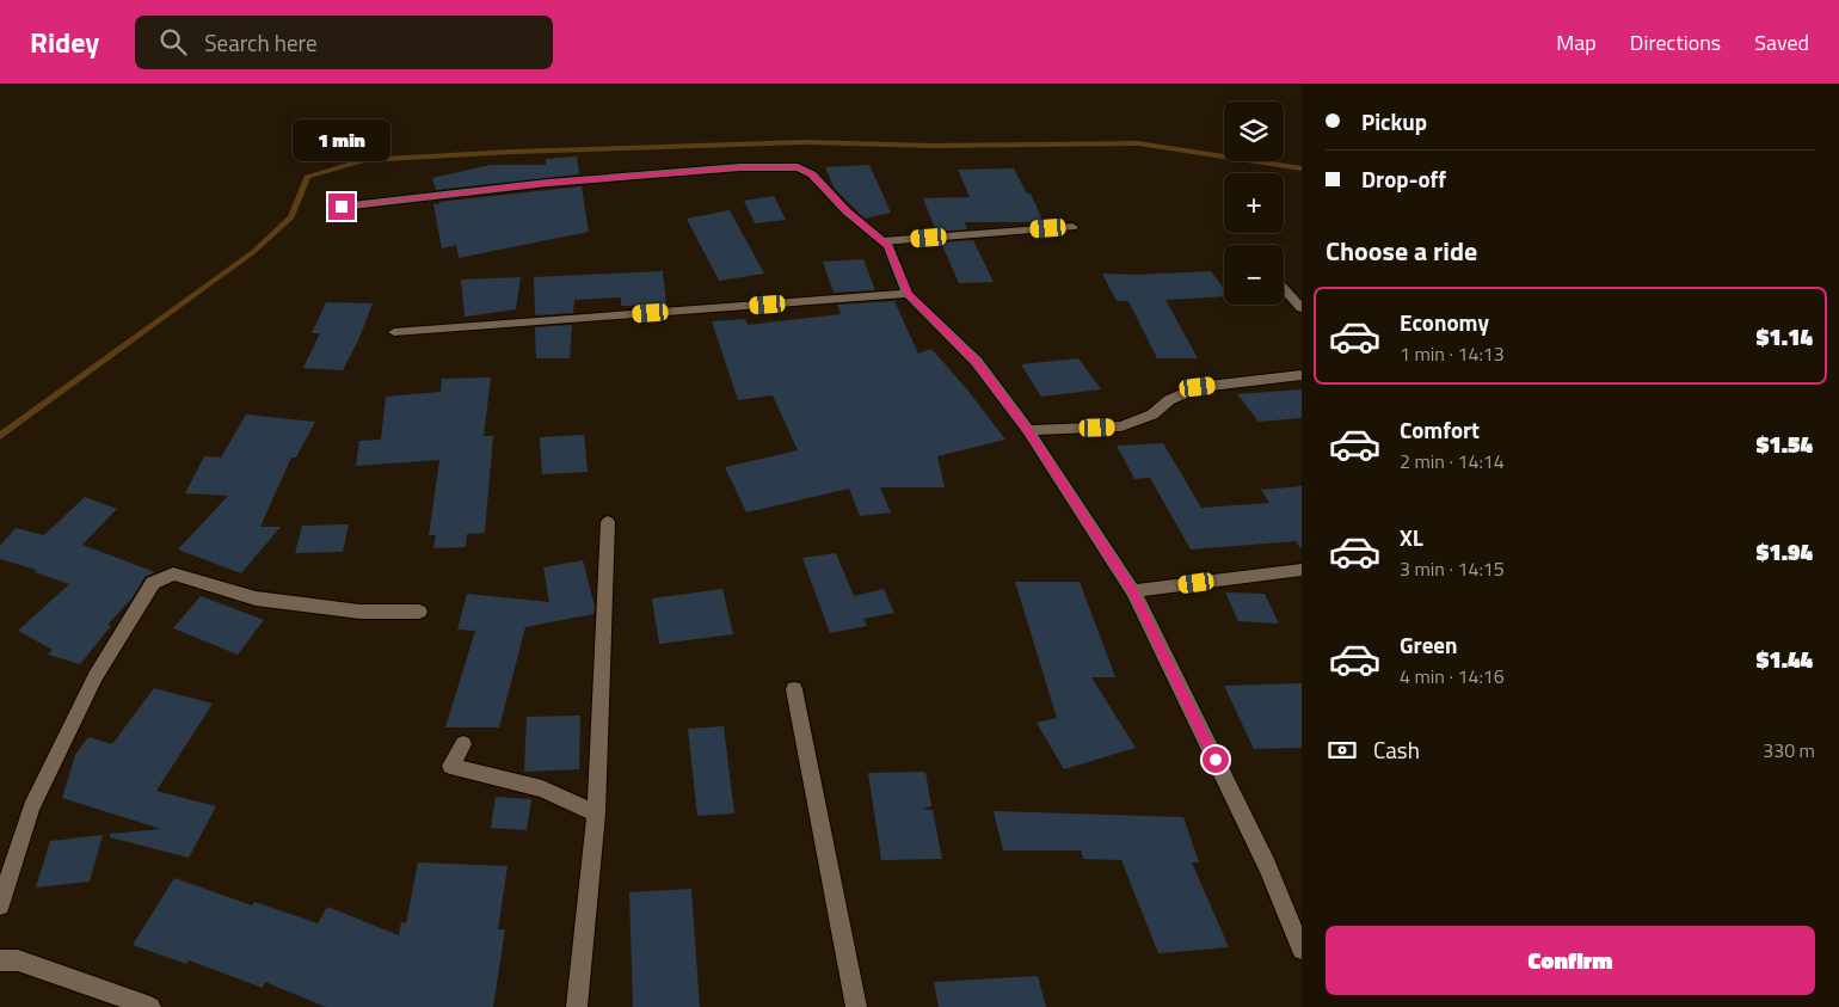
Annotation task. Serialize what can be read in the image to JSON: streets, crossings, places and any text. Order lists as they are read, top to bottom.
{
  "page": {
    "header": "Ridey",
    "search": "Search here",
    "nav": ["Map", "Directions", "Saved"],
    "banner": ["Pickup", "Drop-off"],
    "map_buttons": ["+", "−"],
    "bubble": "1 min",
    "heading": "Choose a ride",
    "list": [
      {
        "name": "Economy",
        "note": "1 min · 14:13",
        "value": "$1.14"
      },
      {
        "name": "Comfort",
        "note": "2 min · 14:14",
        "value": "$1.54"
      },
      {
        "name": "XL",
        "note": "3 min · 14:15",
        "value": "$1.94"
      },
      {
        "name": "Green",
        "note": "4 min · 14:16",
        "value": "$1.44"
      }
    ],
    "pay": ["Cash", "330 m"],
    "buttons": "Confirm"
  }
}
